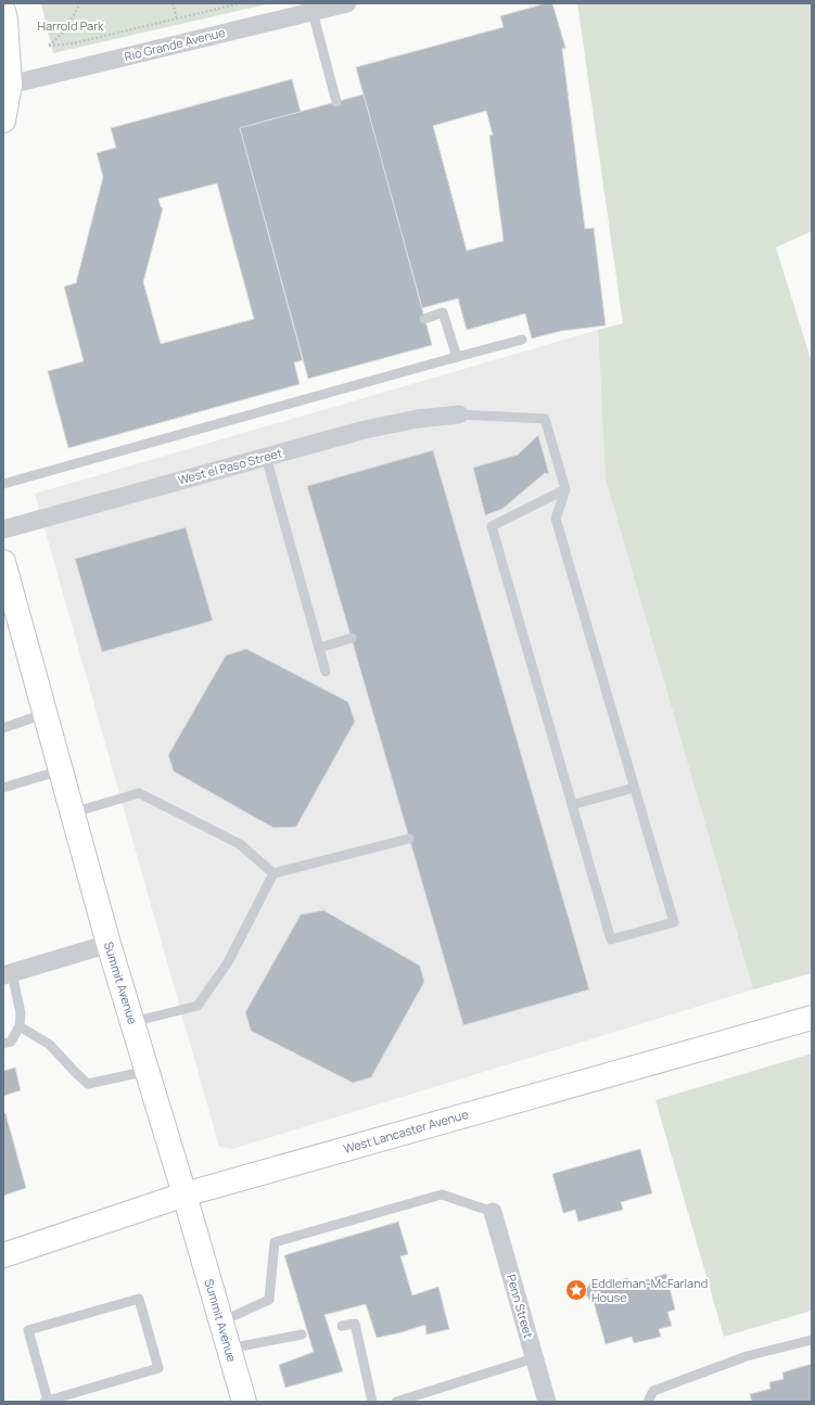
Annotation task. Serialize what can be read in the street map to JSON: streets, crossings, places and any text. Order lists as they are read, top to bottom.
{
  "streets": {
    "main road": ["Summit Avenue", "West Lancaster Avenue"],
    "street": ["Rio Grande Avenue", "West el Paso Street", "Penn Street"]
  },
  "crossings": [
    ["Summit Avenue", "West Lancaster Avenue"]
  ],
  "parks": ["Harrold Park"],
  "places": {
    "place": ["Eddleman-McFarland House"]
  }
}
